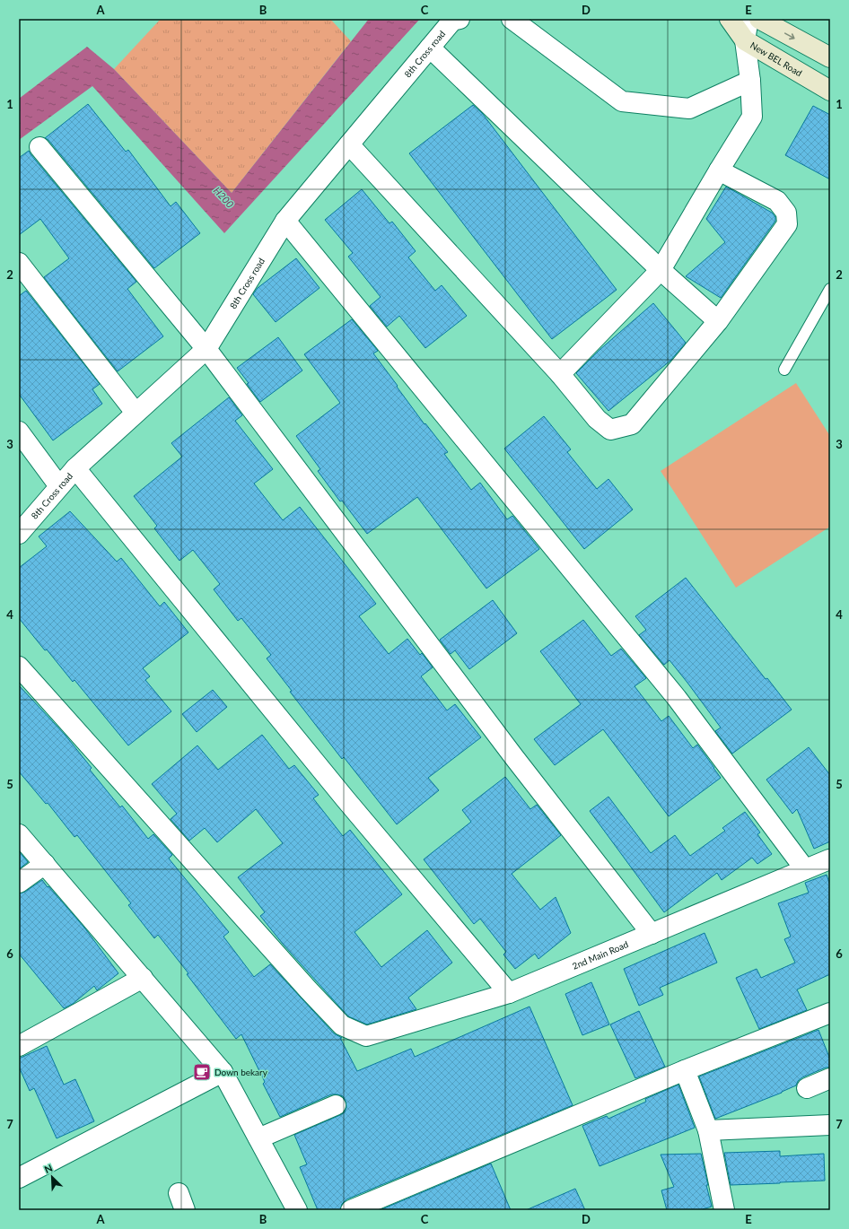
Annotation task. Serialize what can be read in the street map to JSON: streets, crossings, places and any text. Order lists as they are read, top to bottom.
{
  "streets": {
    "main road": ["New BEL Road"],
    "street": ["8th Cross road", "2nd Main Road"]
  },
  "water": ["H200"],
  "places": {
    "cafe": ["Down bekary"]
  },
  "north": "top left",
  "grid": {
    "columns": [
      "A",
      "B",
      "C",
      "D",
      "E"
    ],
    "rows": [
      "1",
      "2",
      "3",
      "4",
      "5",
      "6",
      "7"
    ]
  }
}
